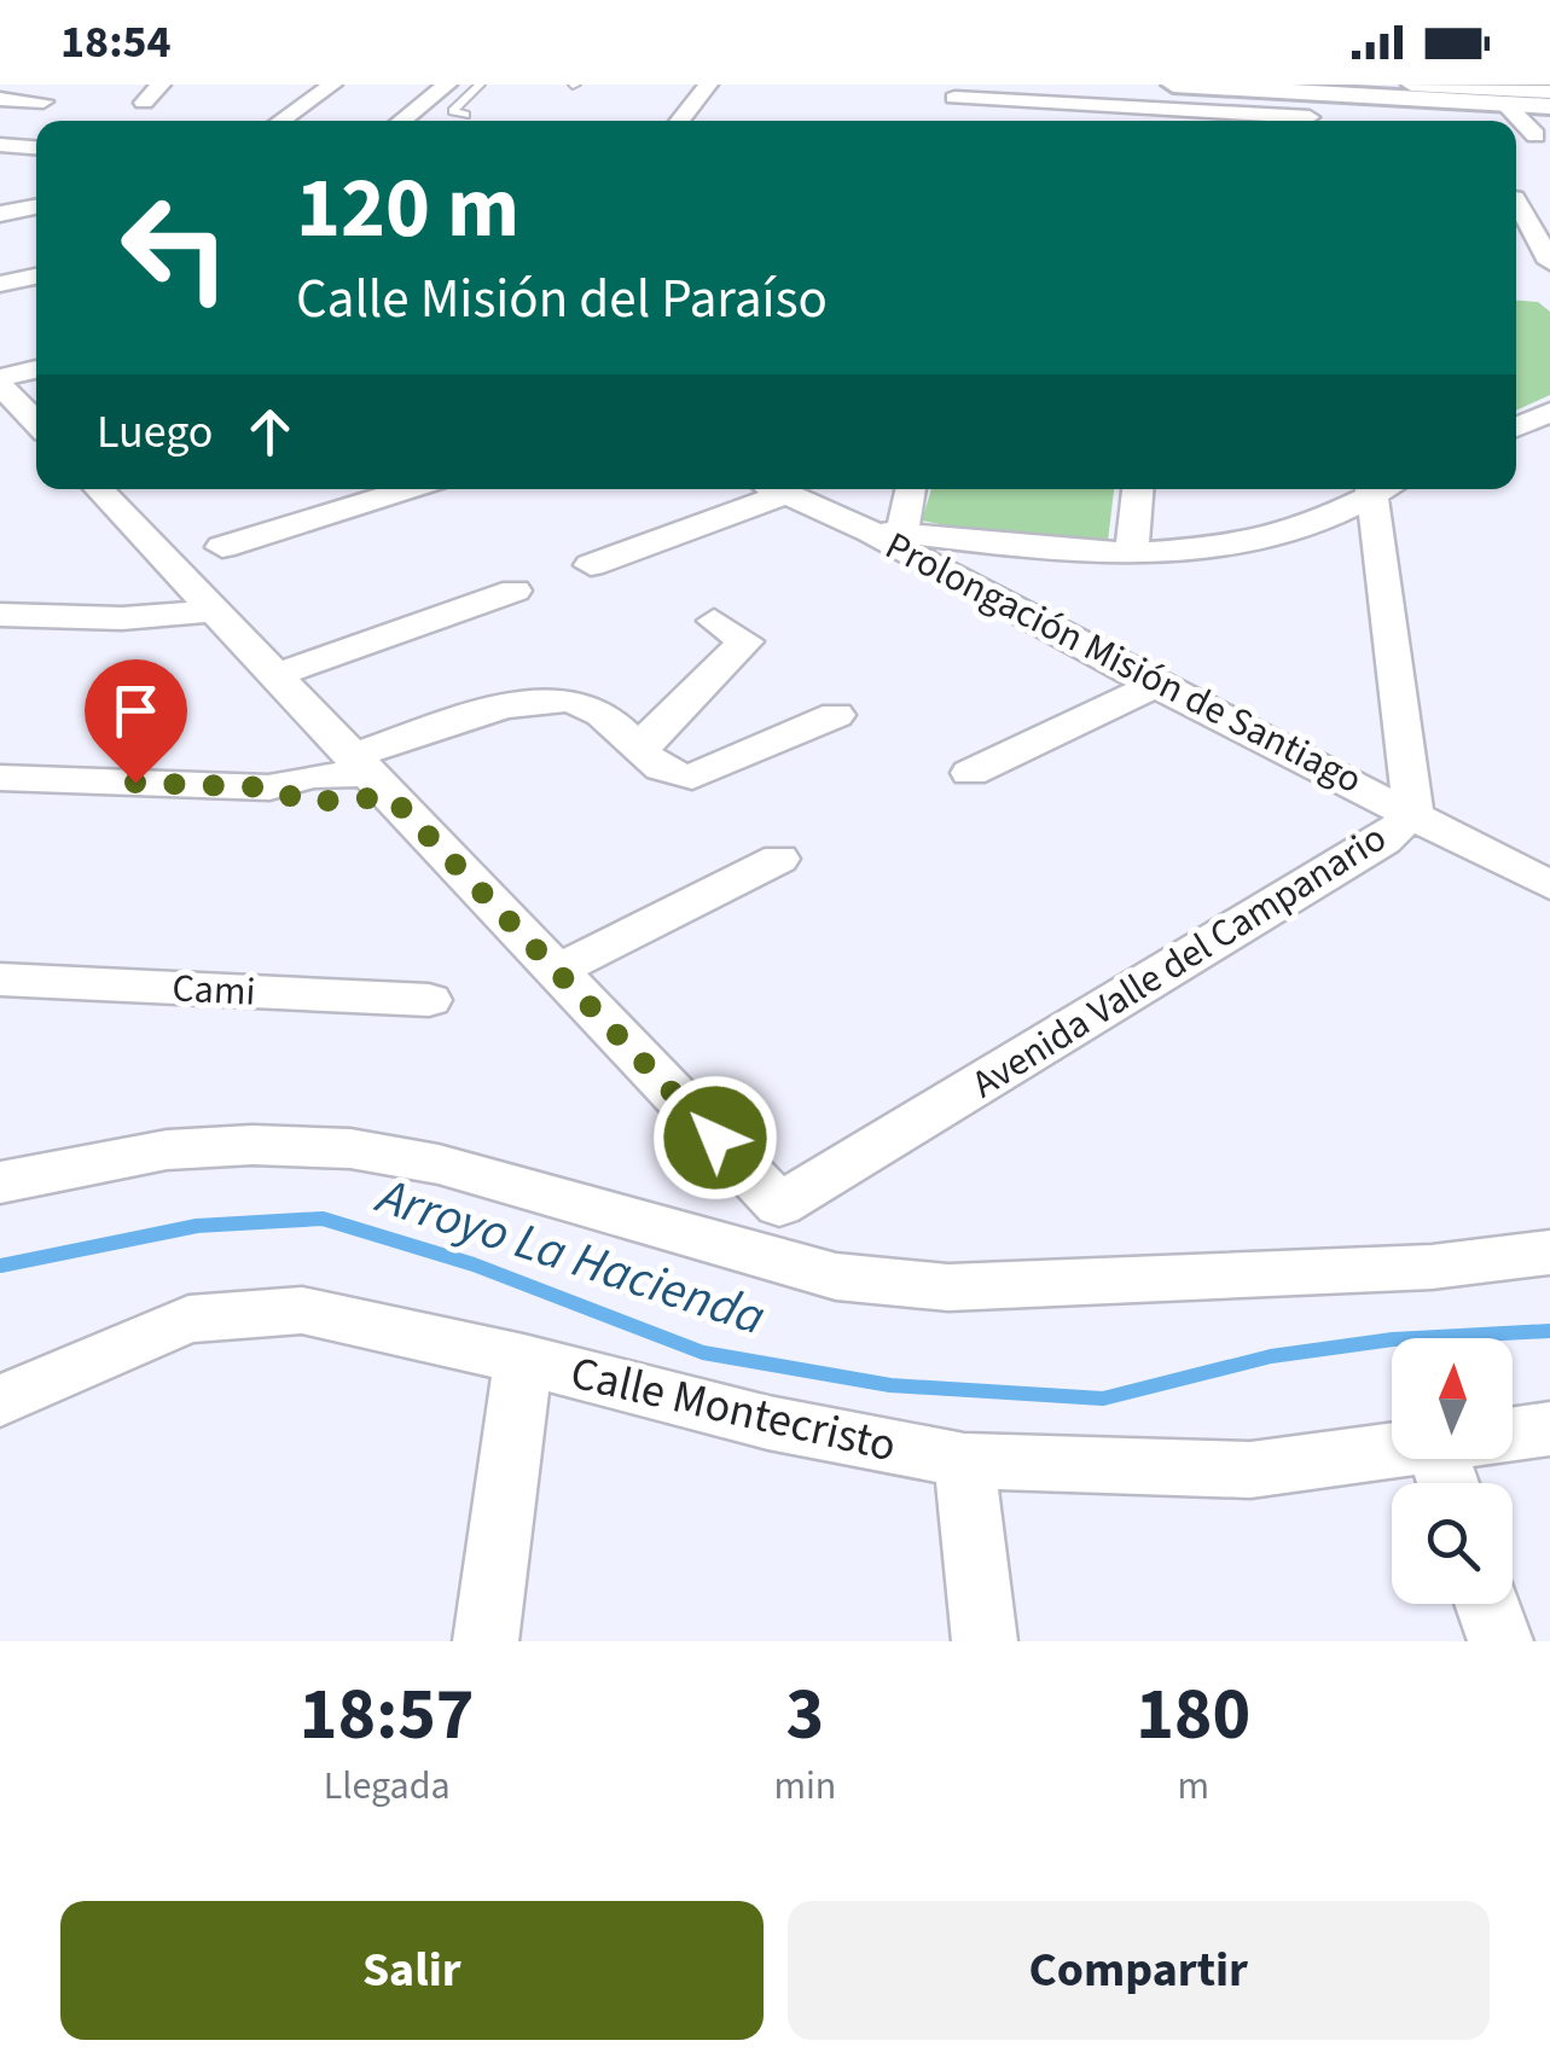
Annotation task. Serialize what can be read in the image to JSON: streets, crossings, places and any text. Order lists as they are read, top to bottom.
{
  "streets": {
    "street": [
      "Prolongación Misión de Santiago",
      "Avenida Valle del Campanario",
      "Cami",
      "Calle Montecristo"
    ]
  },
  "crossings": [
    ["Prolongación Misión de Santiago", "Avenida Valle del Campanario"]
  ],
  "water": ["Arroyo La Hacienda"],
  "north": "top",
  "page": {
    "status": "18:54",
    "turn": ["120 m", "Calle Misión del Paraíso"],
    "then": "Luego",
    "eta": [
      "18:57",
      "Llegada",
      "3",
      "min",
      "180",
      "m"
    ],
    "buttons": ["Salir", "Compartir"]
  }
}
